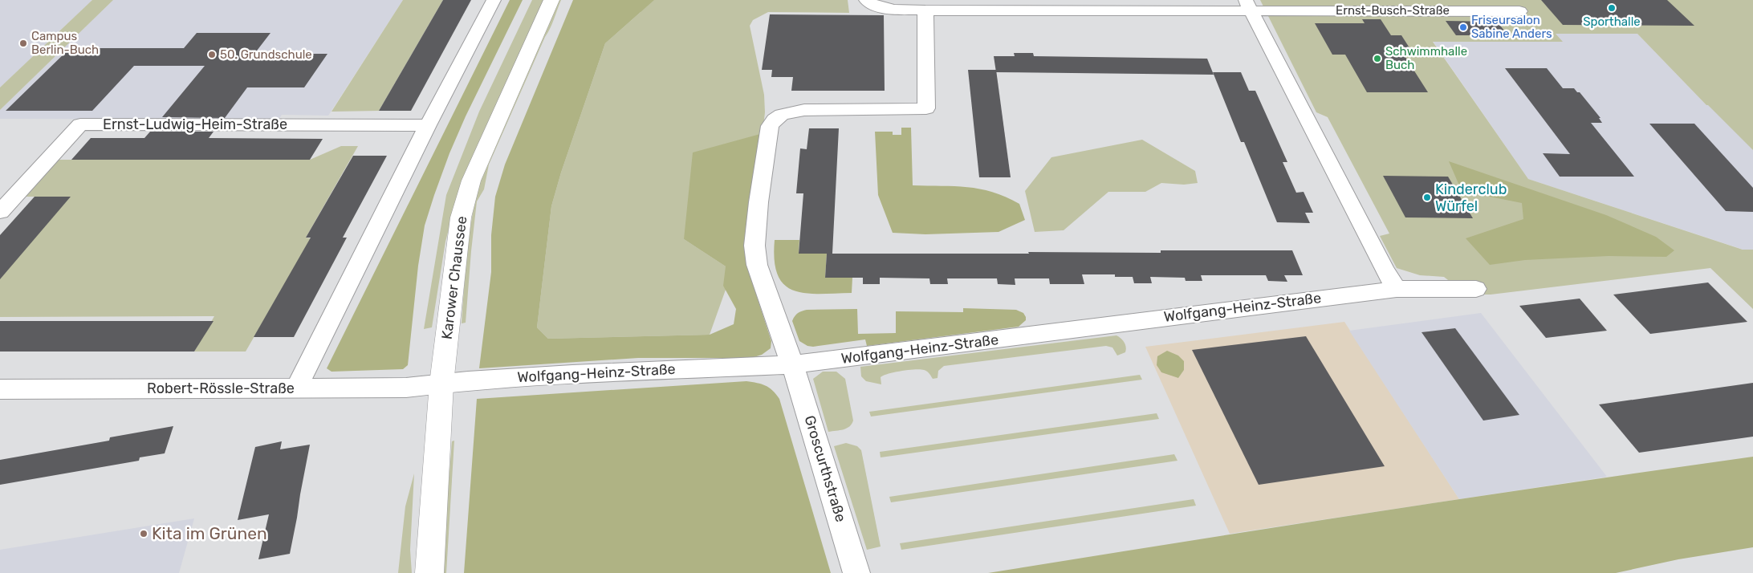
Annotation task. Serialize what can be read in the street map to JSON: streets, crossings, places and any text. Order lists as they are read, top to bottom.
{
  "streets": {
    "main road": ["Karower Chaussee"],
    "street": [
      "Ernst-Busch-Straße",
      "Ernst-Ludwig-Heim-Straße",
      "Wolfgang-Heinz-Straße",
      "Robert-Rössle-Straße",
      "Groscurthstraße"
    ]
  },
  "crossings": [
    ["Karower Chaussee", "Wolfgang-Heinz-Straße"],
    ["Karower Chaussee", "Robert-Rössle-Straße"],
    ["Wolfgang-Heinz-Straße", "Robert-Rössle-Straße"],
    ["Wolfgang-Heinz-Straße", "Groscurthstraße"]
  ],
  "places": [
    "Sporthalle",
    "Friseursalon Sabine Anders",
    "Campus Berlin-Buch",
    "50. Grundschule",
    "Schwimmhalle Buch",
    "Kinderclub Würfel",
    "Kita im Grünen"
  ]
}
